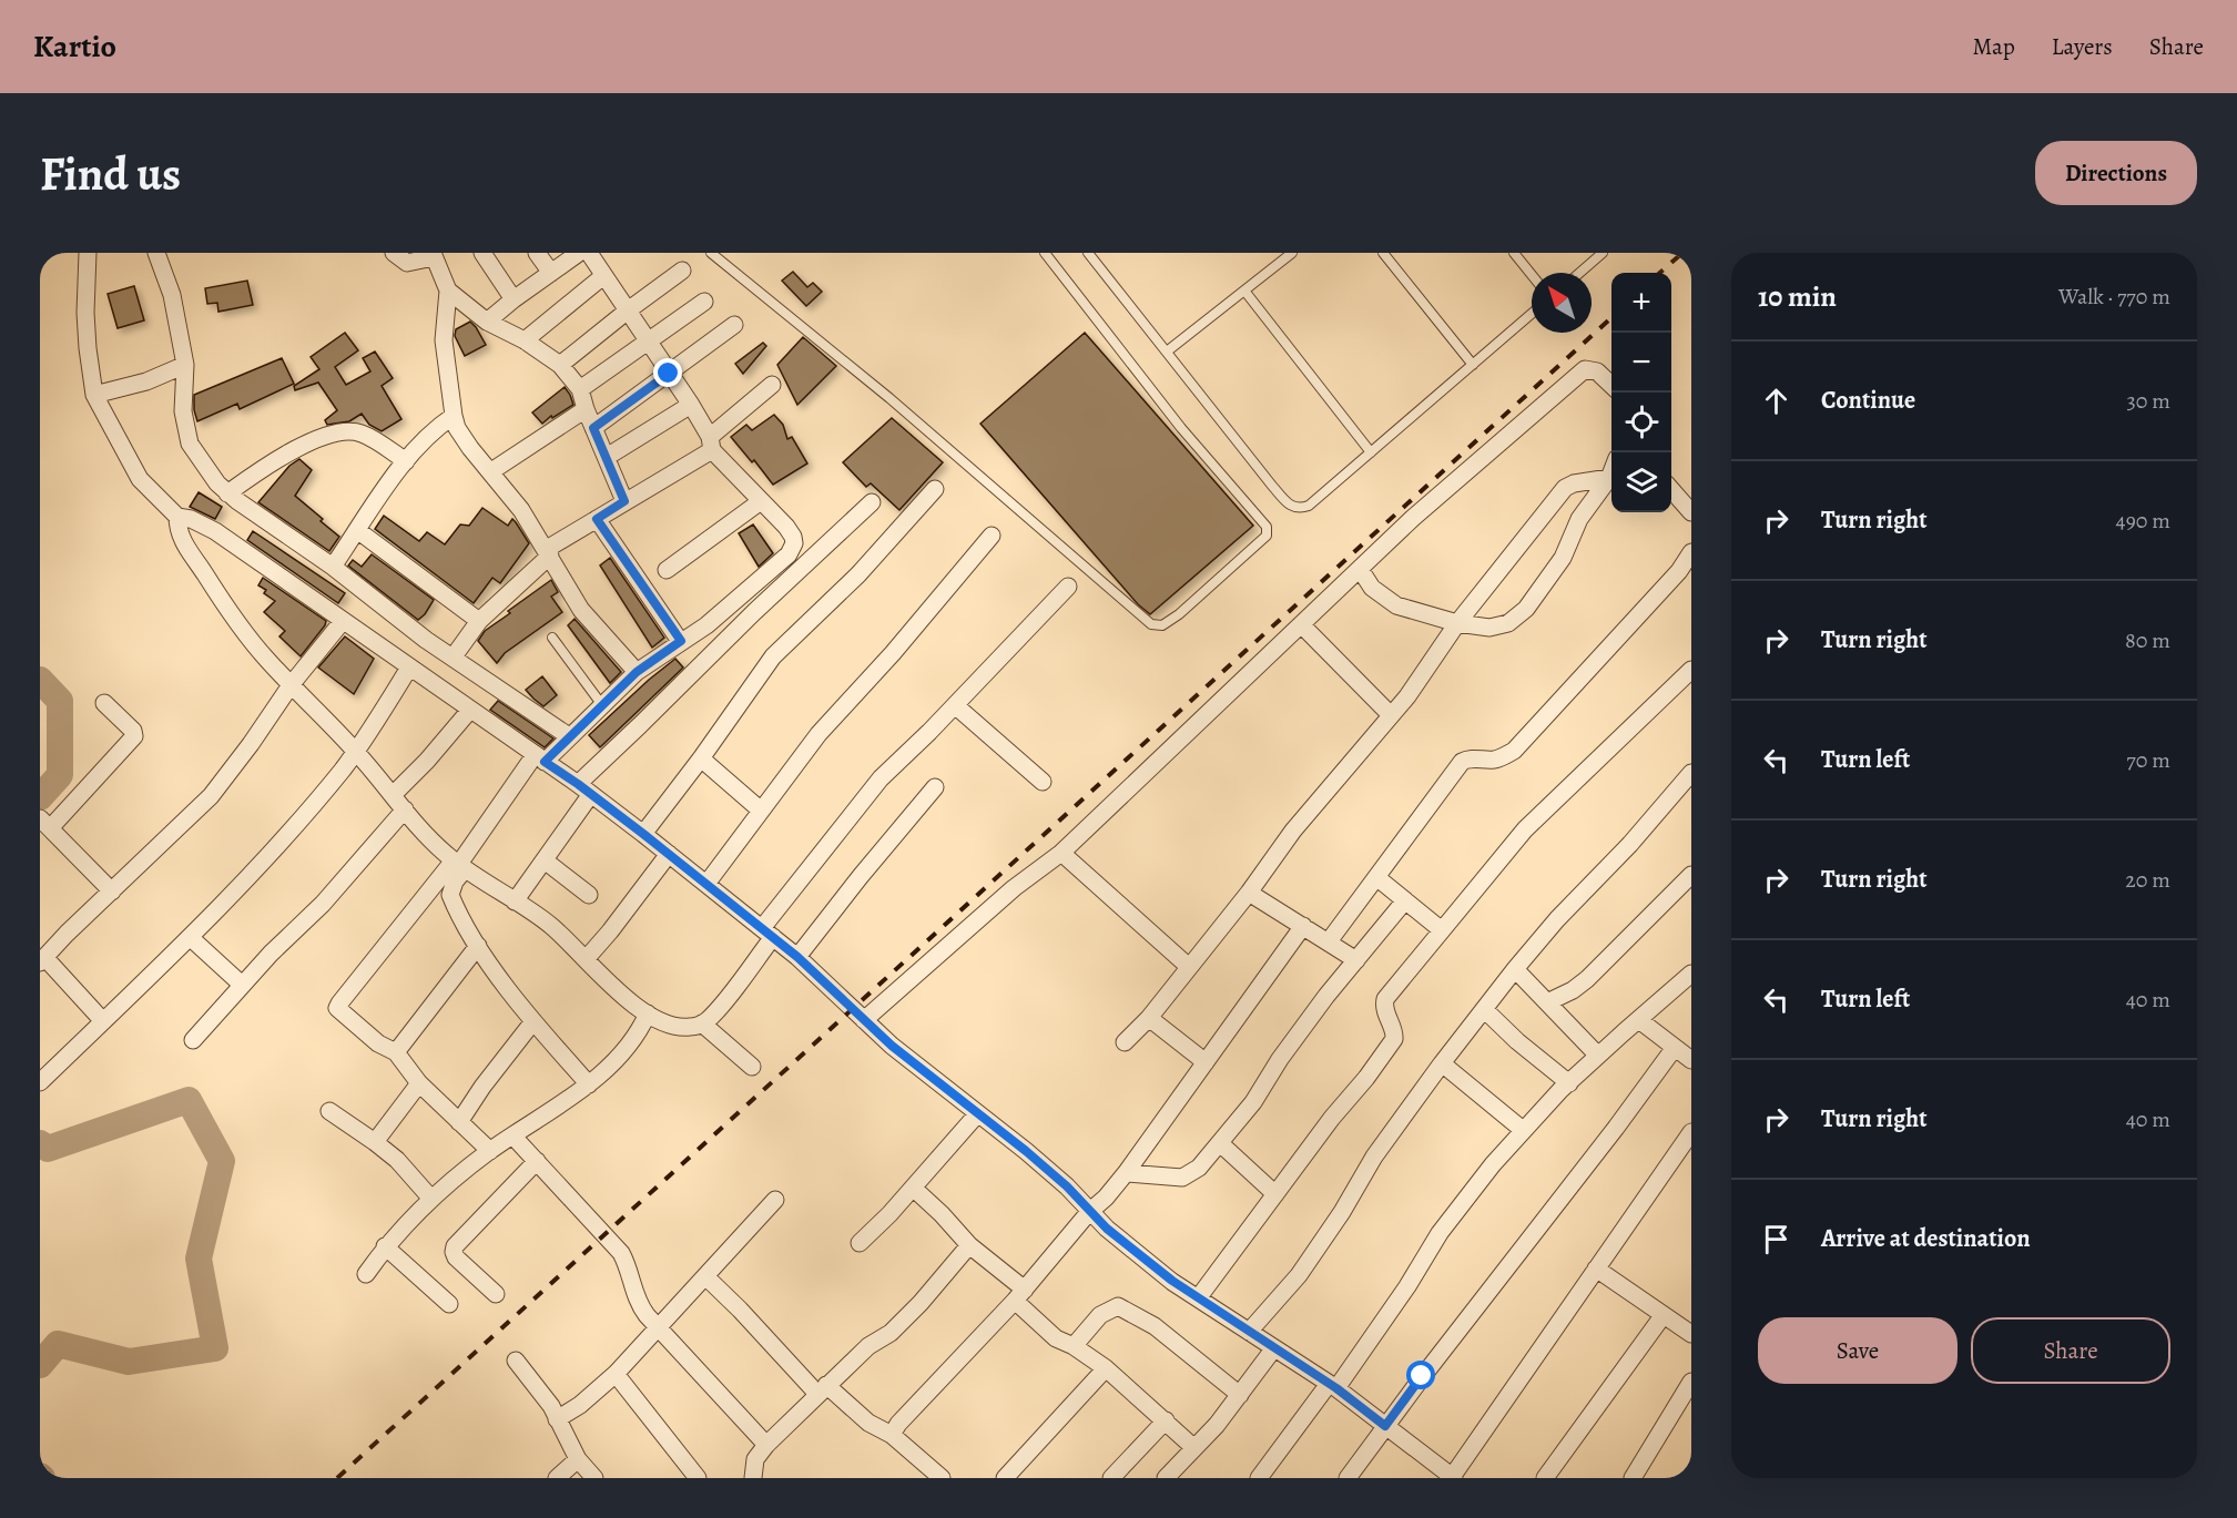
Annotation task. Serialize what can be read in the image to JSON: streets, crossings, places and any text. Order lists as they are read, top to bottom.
{
  "north": "top left",
  "page": {
    "header": "Kartio",
    "nav": ["Map", "Layers", "Share"],
    "buttons": [
      "Directions",
      ["Save", "Share"]
    ],
    "title": "Find us",
    "heading": ["10 min", "Walk · 770 m"],
    "map_buttons": ["+", "−"],
    "list": [
      ["Continue", "30 m"],
      ["Turn right", "490 m"],
      ["Turn right", "80 m"],
      ["Turn left", "70 m"],
      ["Turn right", "20 m"],
      ["Turn left", "40 m"],
      ["Turn right", "40 m"],
      "Arrive at destination"
    ]
  }
}
